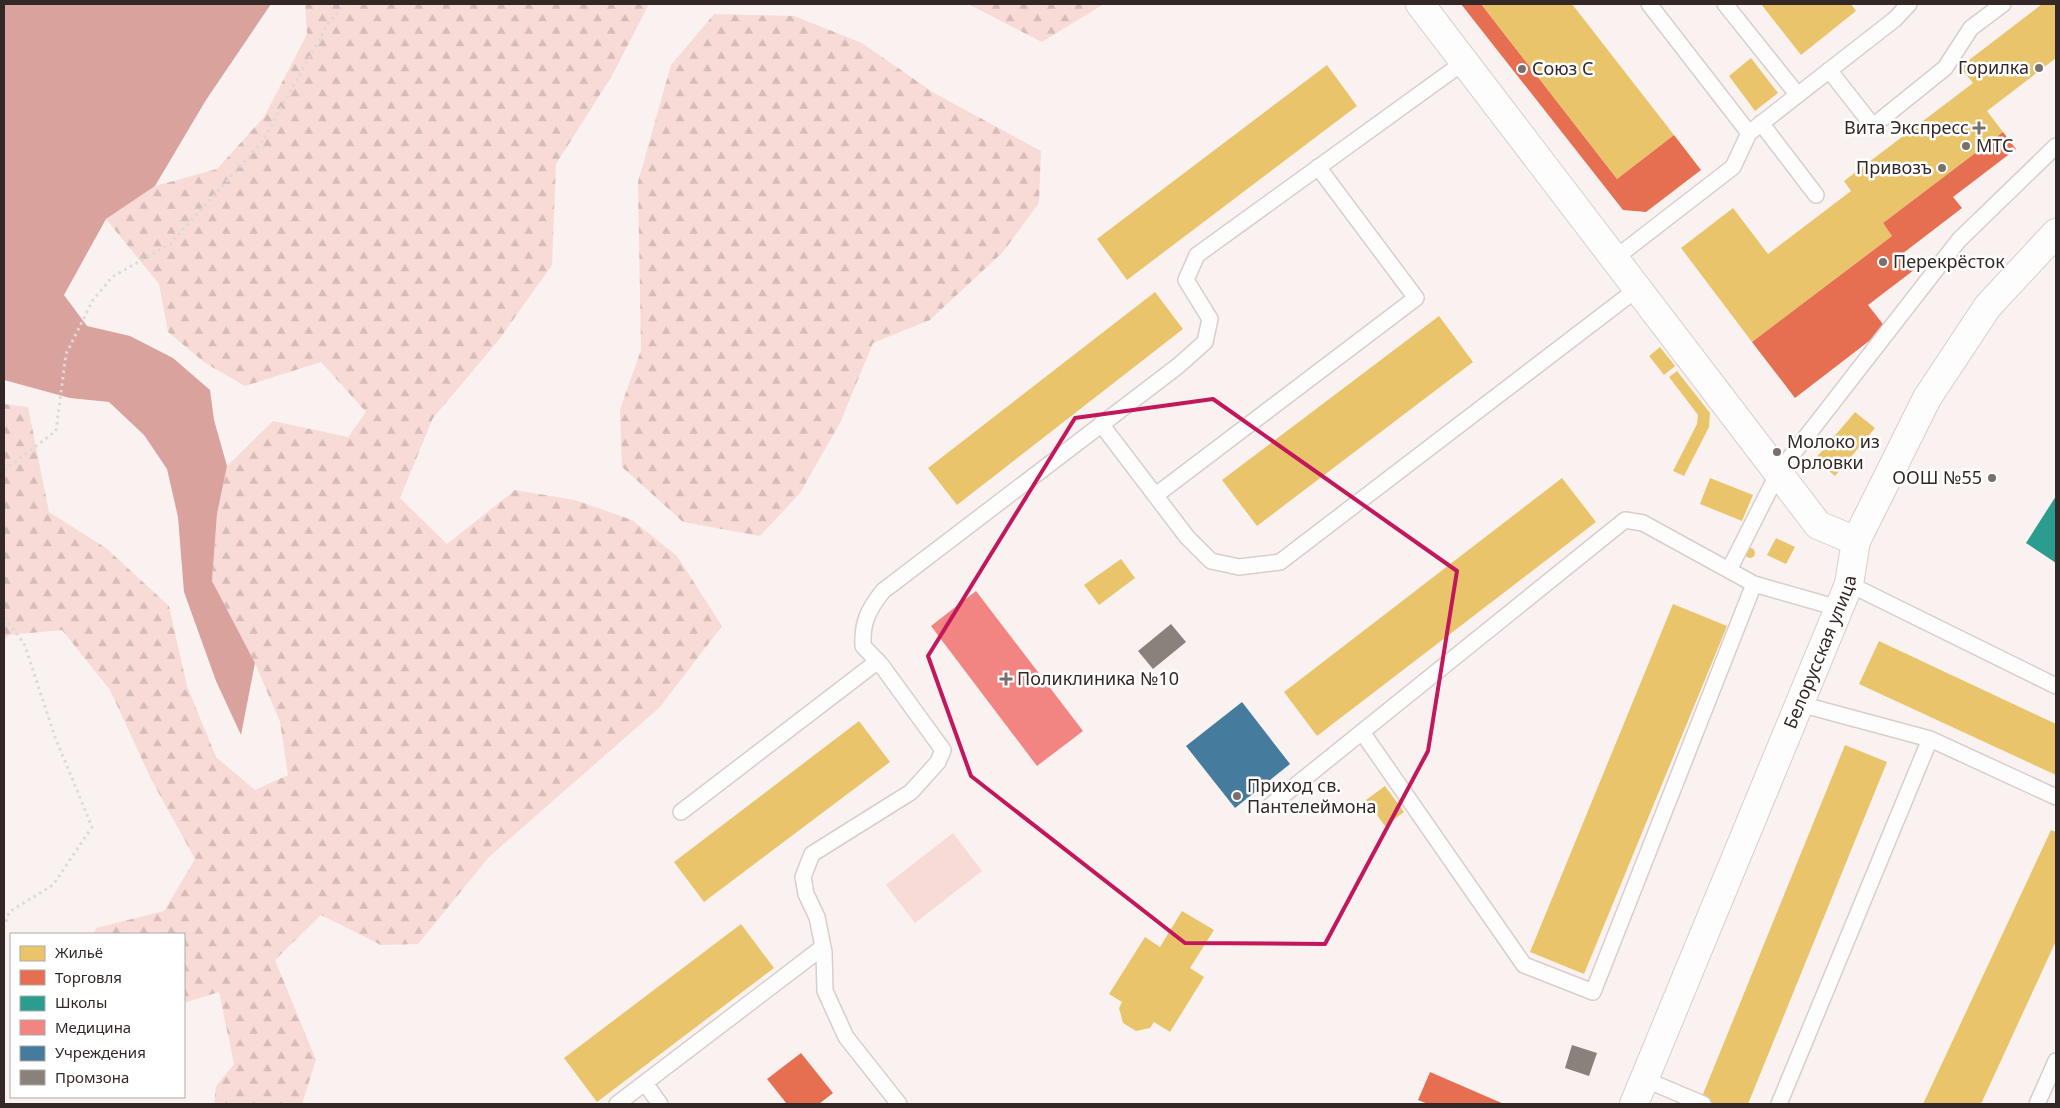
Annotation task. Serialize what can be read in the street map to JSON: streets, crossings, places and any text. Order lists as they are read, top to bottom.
{
  "streets": {
    "main road": ["Белорусская улица"]
  },
  "places": {
    "other": [
      "Горилка",
      "Союз С",
      "МТС",
      "Привозъ",
      "Перекрёсток",
      "Молоко из Орловки",
      "ООШ №55",
      "Приход св. Пантелеймона"
    ],
    "health": ["Вита Экспресс", "Поликлиника №10"]
  },
  "legend": [
    "Жильё",
    "Торговля",
    "Школы",
    "Медицина",
    "Учреждения",
    "Промзона"
  ]
}
